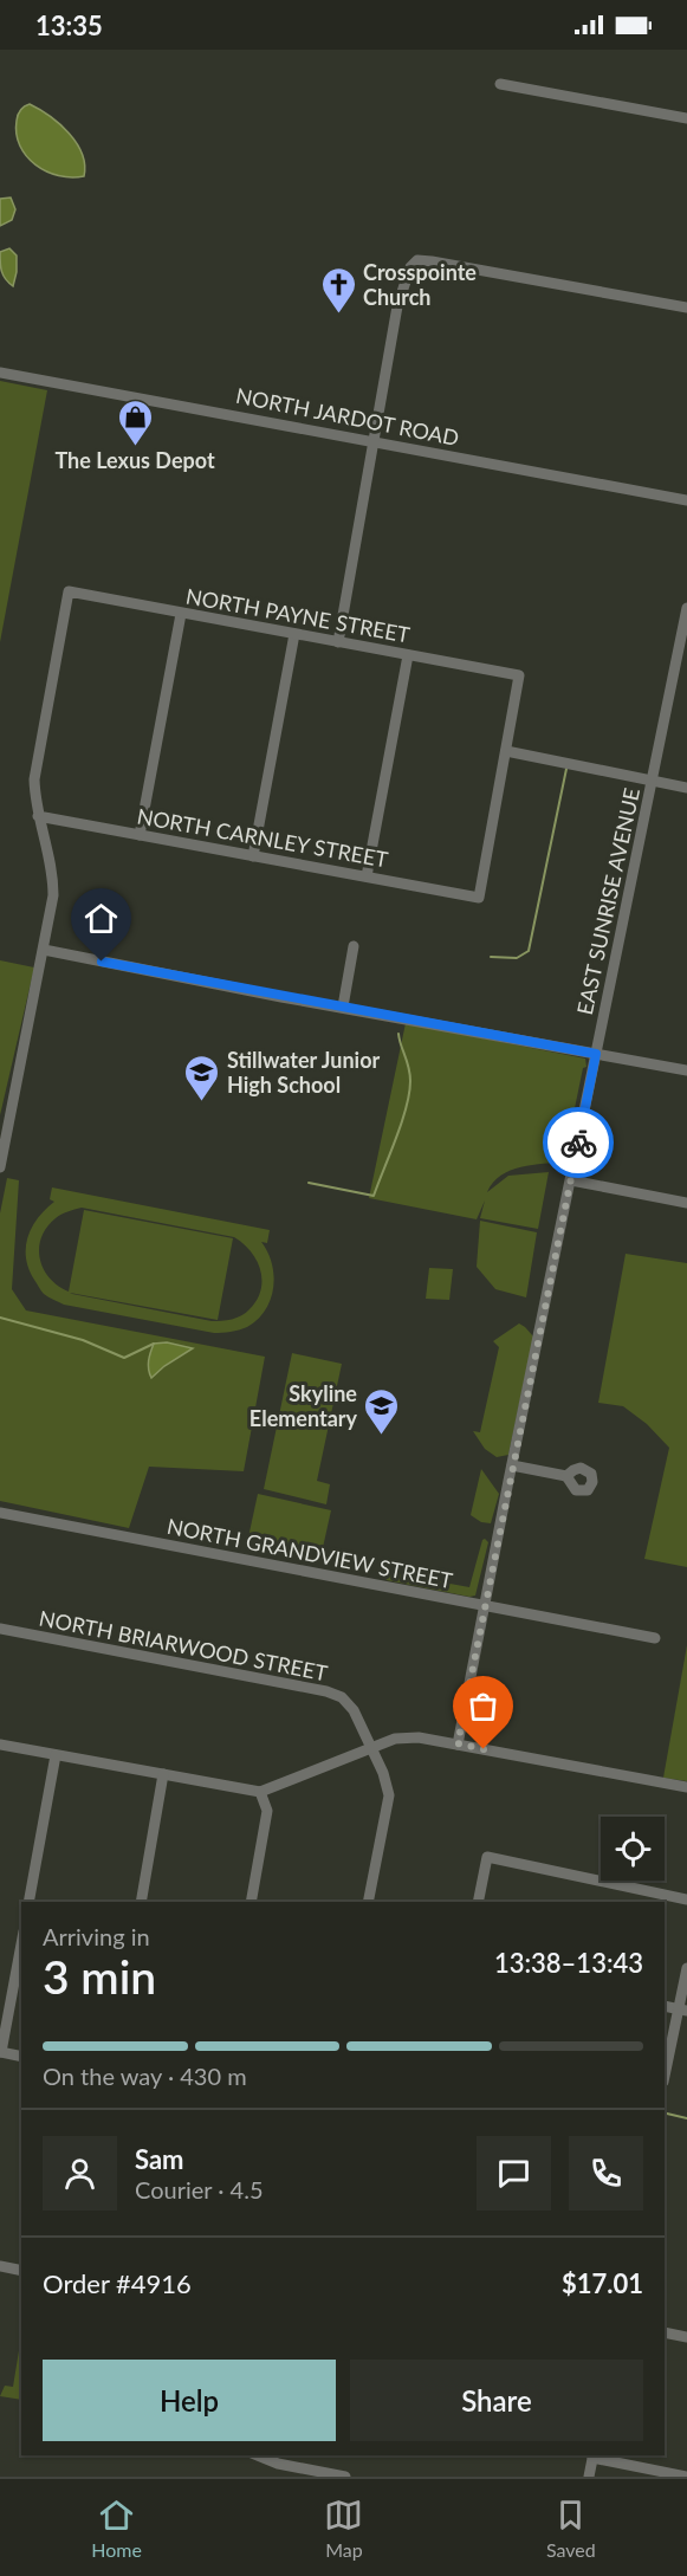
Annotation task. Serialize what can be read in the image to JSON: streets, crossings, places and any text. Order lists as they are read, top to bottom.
{
  "streets": {
    "street": [
      "NORTH JARDOT ROAD",
      "NORTH PAYNE STREET",
      "NORTH CARNLEY STREET",
      "EAST SUNRISE AVENUE",
      "NORTH GRANDVIEW STREET",
      "NORTH BRIARWOOD STREET"
    ]
  },
  "crossings": [
    ["NORTH PAYNE STREET", "NORTH CARNLEY STREET"],
    ["EAST SUNRISE AVENUE", "NORTH GRANDVIEW STREET"]
  ],
  "places": {
    "church": ["Crosspointe Church"],
    "shop": ["The Lexus Depot"],
    "school or university": ["Stillwater Junior High School", "Skyline Elementary"]
  },
  "page": {
    "status": "13:35",
    "heading": ["3 min", "Arriving in", "13:38–13:43"],
    "panel": [
      "Sam",
      "Courier · 4.5",
      "Order #4916",
      "$17.01"
    ],
    "bar": "On the way · 430 m",
    "buttons": ["Help", "Share"],
    "tabs": ["Home", "Map", "Saved"]
  }
}
